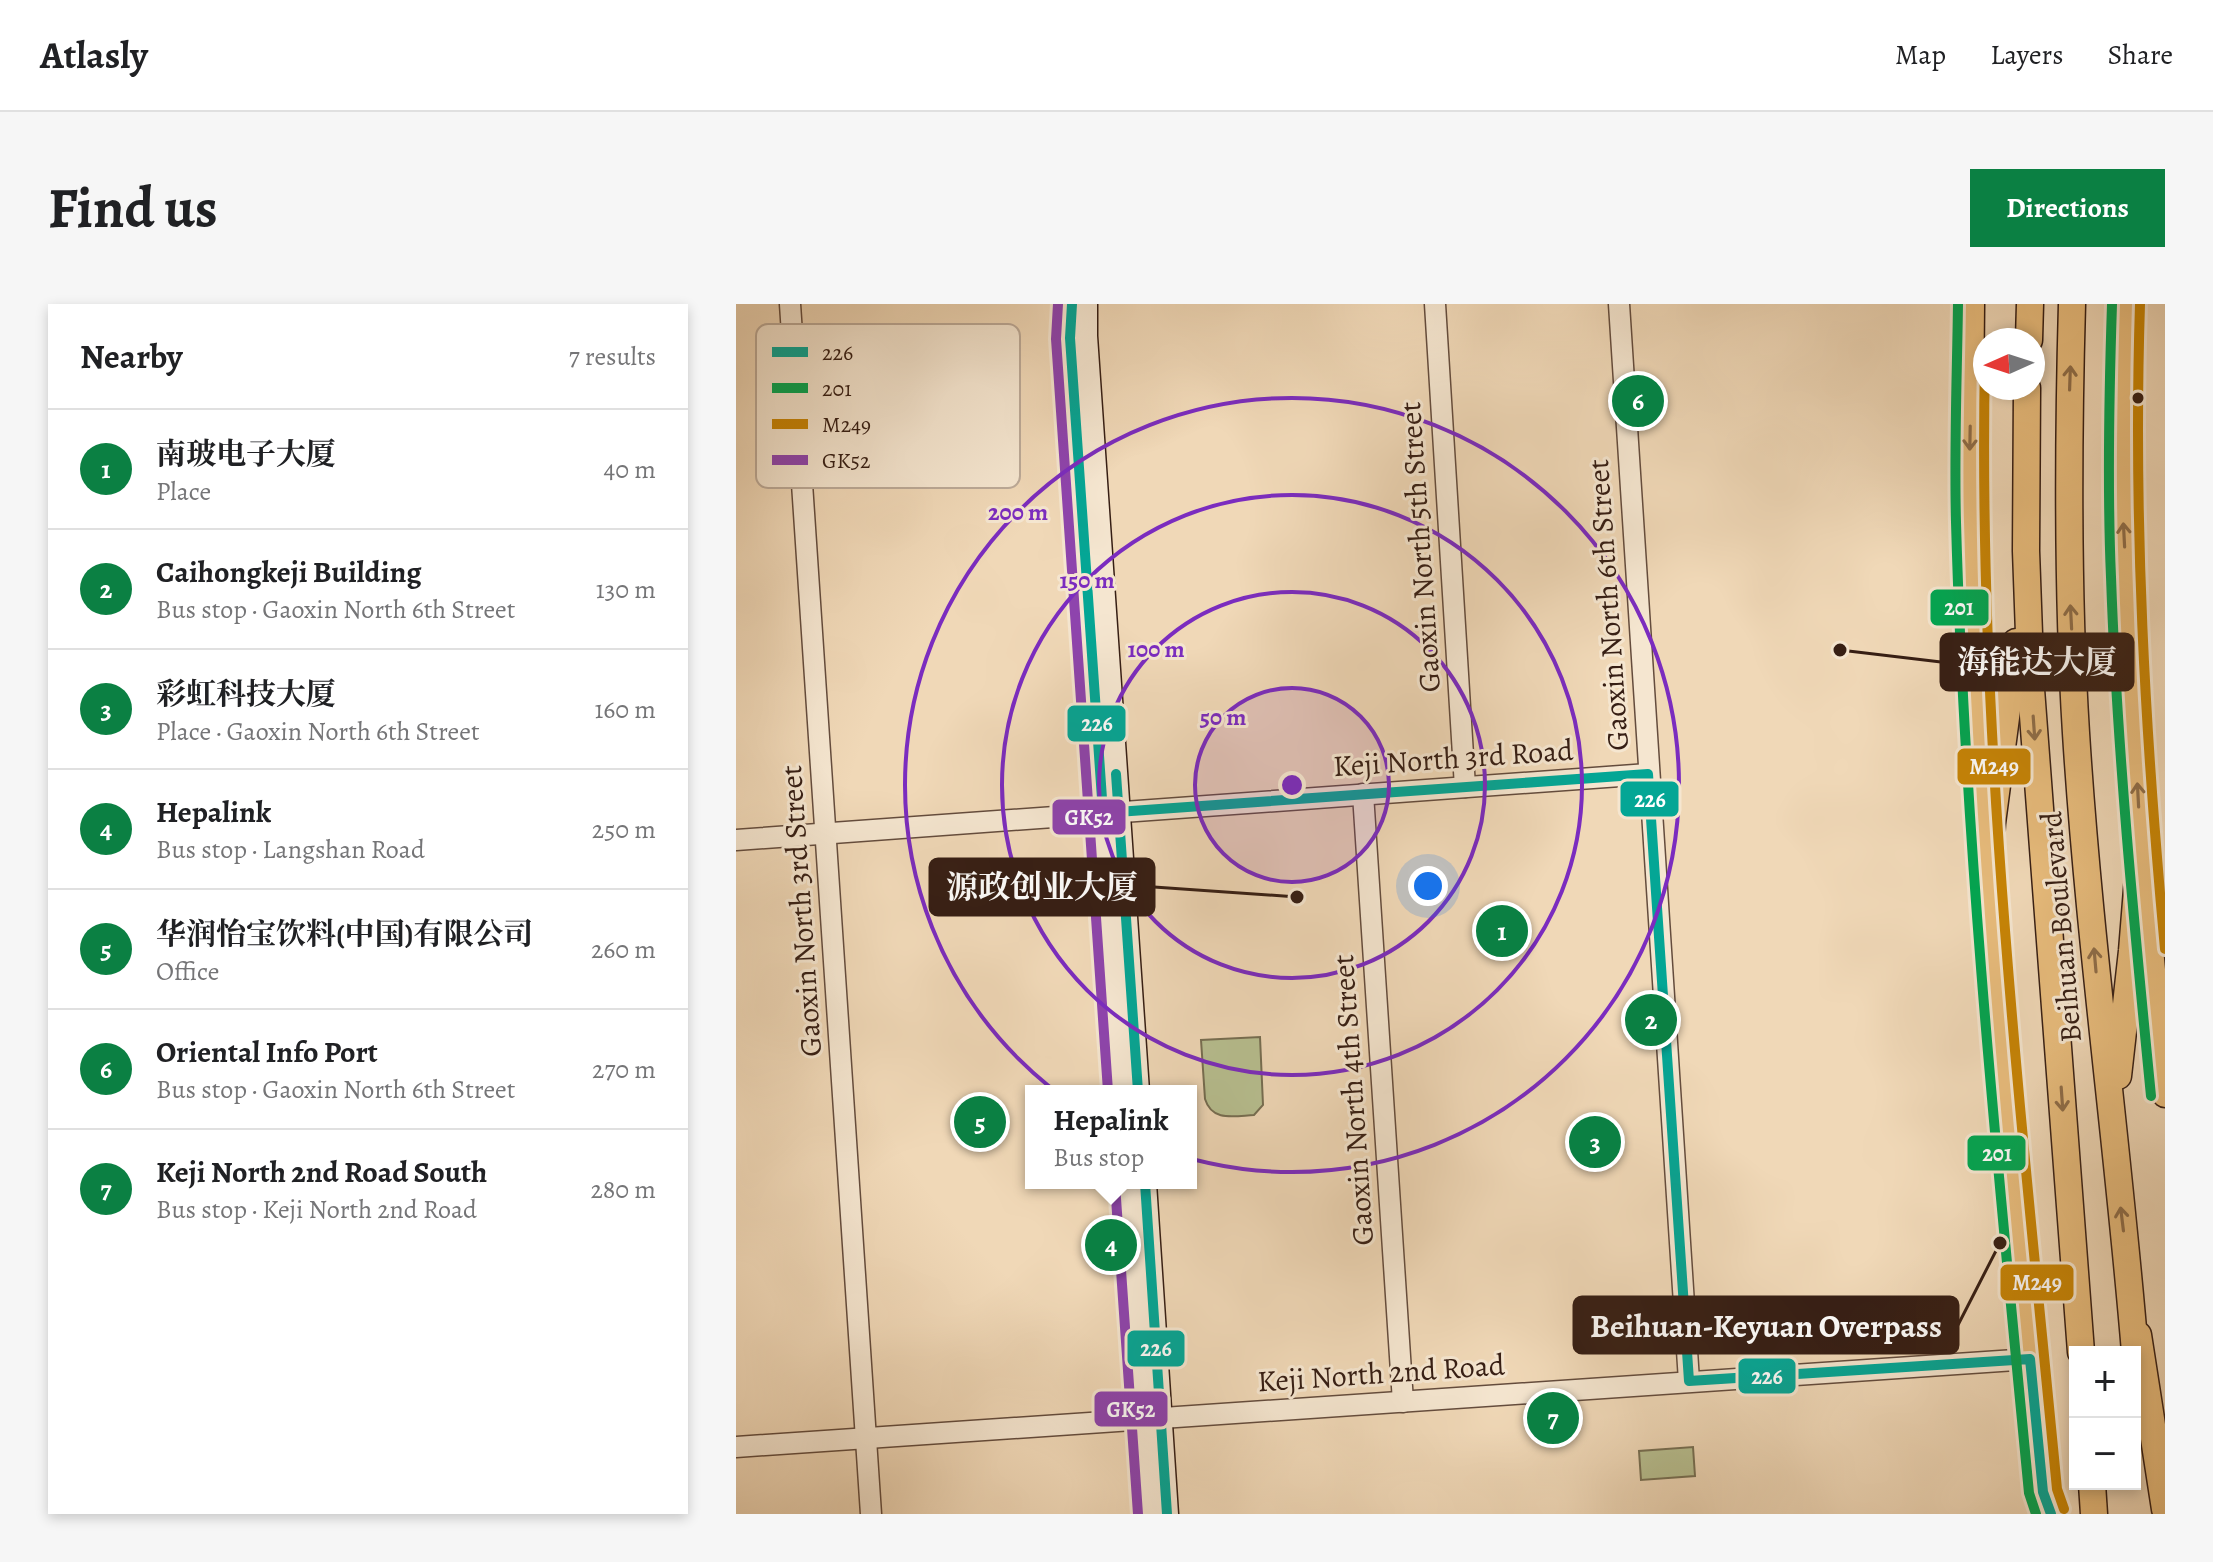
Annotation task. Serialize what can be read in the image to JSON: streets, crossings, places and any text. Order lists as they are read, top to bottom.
{
  "streets": {
    "highway": ["Beihuan Boulevard"],
    "street": [
      "Gaoxin North 5th Street",
      "Gaoxin North 6th Street",
      "Keji North 3rd Road",
      "Gaoxin North 3rd Street",
      "Gaoxin North 4th Street",
      "Keji North 2nd Road"
    ]
  },
  "crossings": [
    ["Gaoxin North 5th Street", "Keji North 3rd Road"],
    ["Gaoxin North 6th Street", "Keji North 3rd Road"],
    ["Gaoxin North 6th Street", "Keji North 2nd Road"],
    ["Keji North 3rd Road", "Gaoxin North 3rd Street"],
    ["Keji North 3rd Road", "Gaoxin North 4th Street"],
    ["Gaoxin North 3rd Street", "Keji North 2nd Road"],
    ["Gaoxin North 4th Street", "Keji North 2nd Road"]
  ],
  "places": ["海能达大厦", "源政创业大厦", "Beihuan-Keyuan Overpass"],
  "lines": [
    "transit line 226",
    "transit line 201",
    "transit line M249",
    "transit line GK52"
  ],
  "legend": [
    "226",
    "201",
    "M249",
    "GK52"
  ],
  "north": "left",
  "page": {
    "header": "Atlasly",
    "nav": ["Map", "Layers", "Share"],
    "buttons": "Directions",
    "title": "Find us",
    "heading": ["Nearby", "7 results"],
    "pins": [
      "6",
      "1",
      "2",
      "5",
      "3",
      "4",
      "7"
    ],
    "list": [
      {
        "mark": "1",
        "name": "南玻电子大厦",
        "note": "Place",
        "value": "40 m"
      },
      {
        "mark": "2",
        "name": "Caihongkeji Building",
        "note": "Bus stop · Gaoxin North 6th Street",
        "value": "130 m"
      },
      {
        "mark": "3",
        "name": "彩虹科技大厦",
        "note": "Place · Gaoxin North 6th Street",
        "value": "160 m"
      },
      {
        "mark": "4",
        "name": "Hepalink",
        "note": "Bus stop · Langshan Road",
        "value": "250 m"
      },
      {
        "mark": "5",
        "name": "华润怡宝饮料(中国)有限公司",
        "note": "Office",
        "value": "260 m"
      },
      {
        "mark": "6",
        "name": "Oriental Info Port",
        "note": "Bus stop · Gaoxin North 6th Street",
        "value": "270 m"
      },
      {
        "mark": "7",
        "name": "Keji North 2nd Road South",
        "note": "Bus stop · Keji North 2nd Road",
        "value": "280 m"
      }
    ],
    "popup": ["Hepalink", "Bus stop"],
    "map_buttons": ["+", "−"]
  },
  "rings": [
    "200 m",
    "150 m",
    "100 m",
    "50 m"
  ]
}
